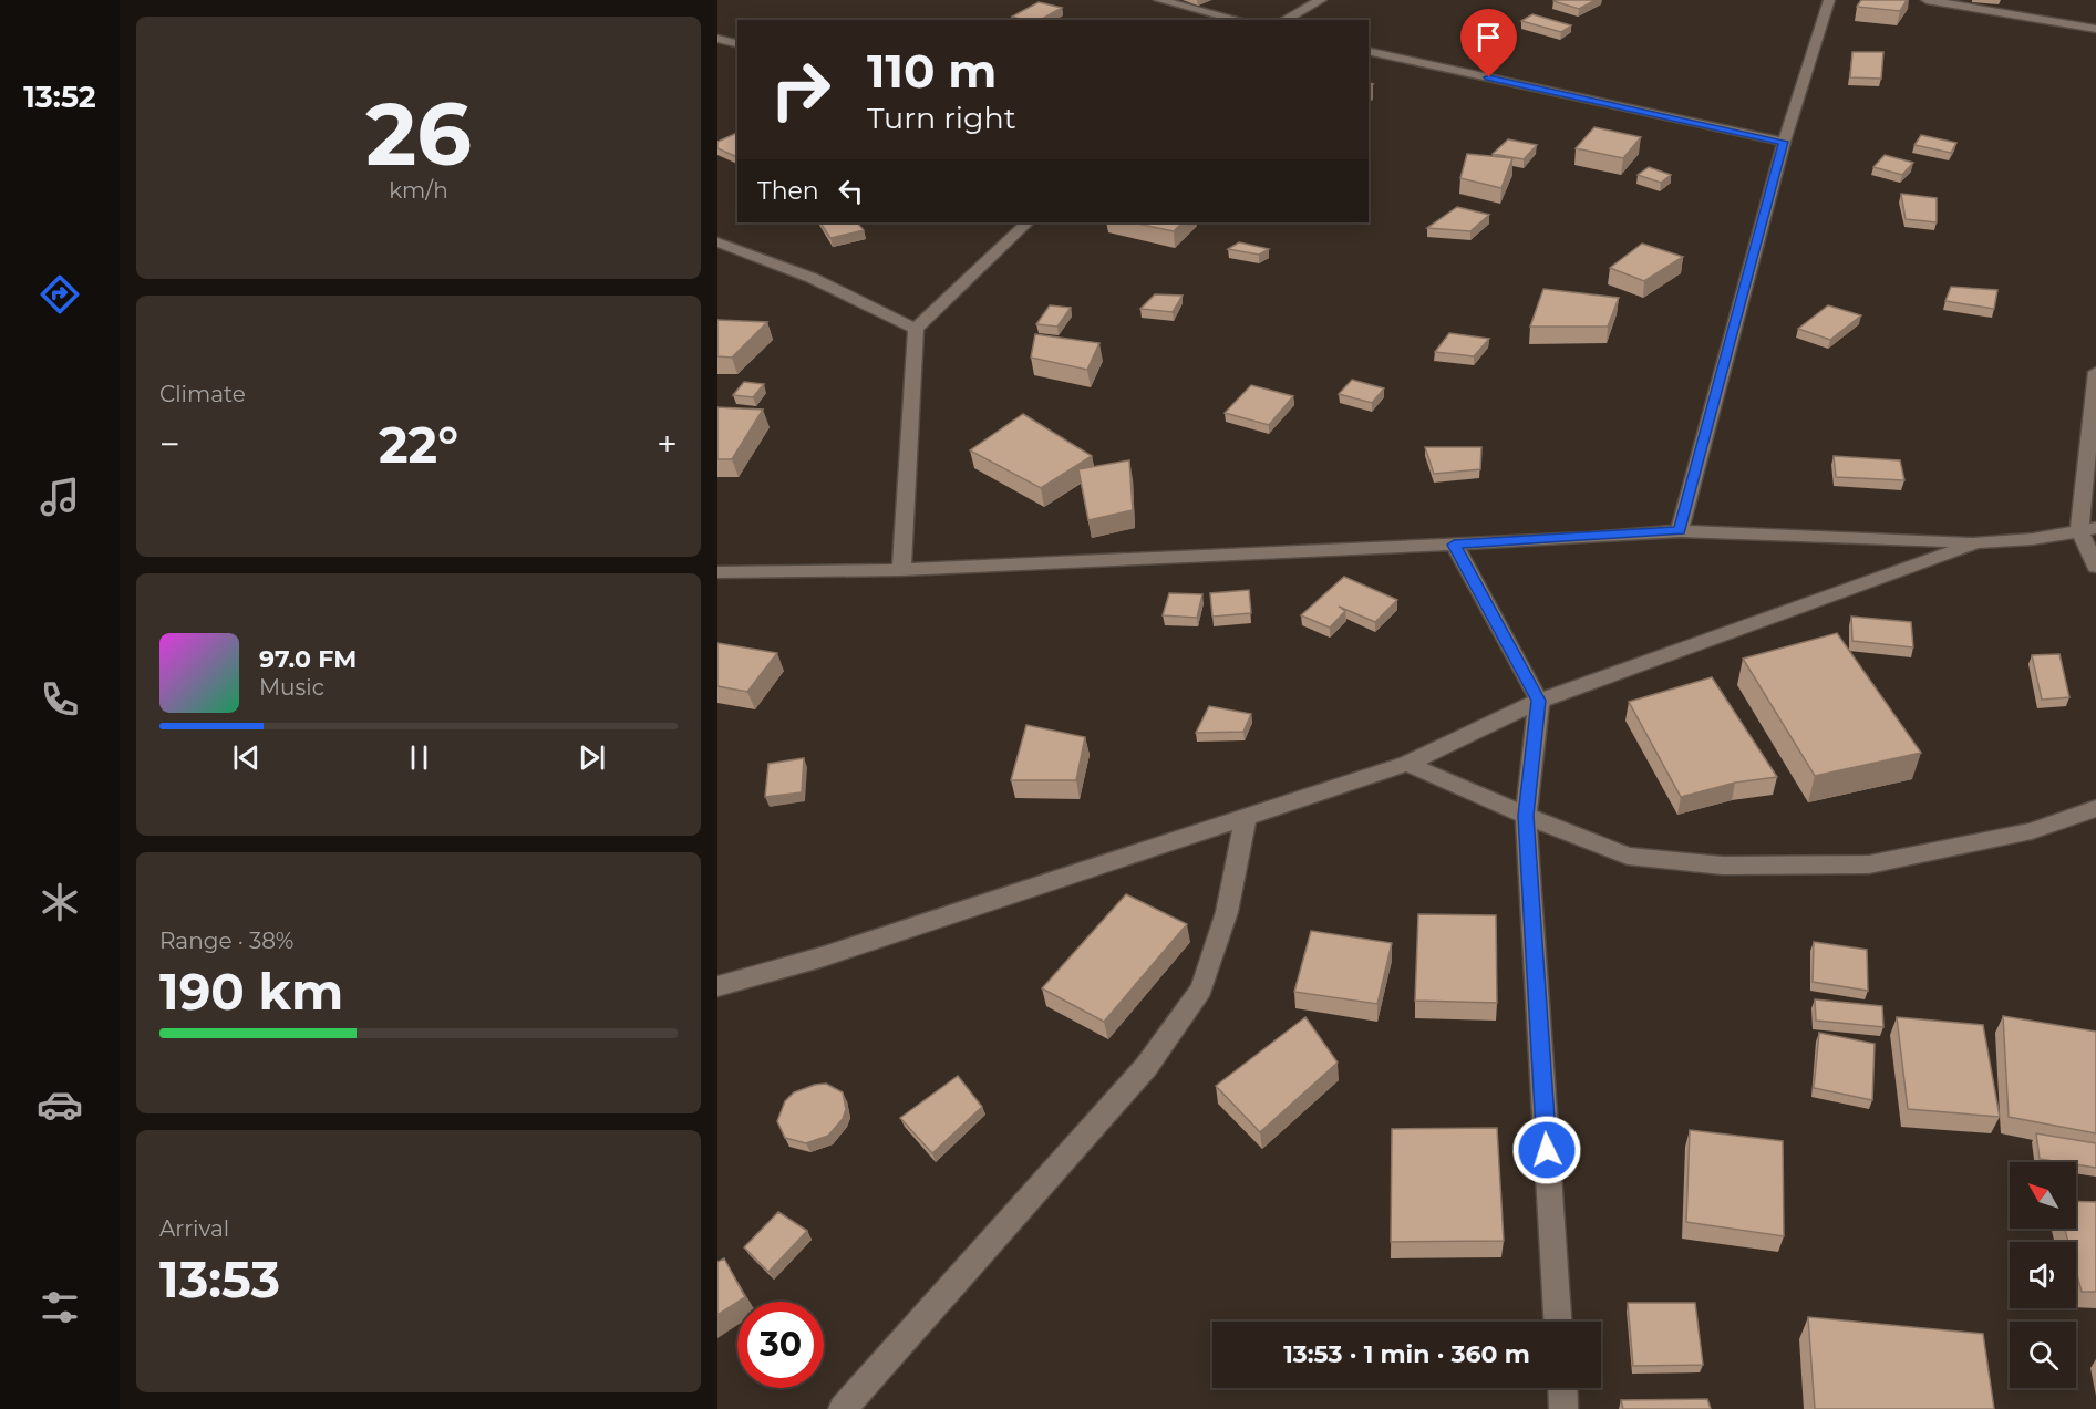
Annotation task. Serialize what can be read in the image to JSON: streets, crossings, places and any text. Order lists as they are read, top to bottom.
{
  "north": "top left",
  "page": {
    "tabs": "13:52",
    "tile": [
      ["26", "km/h"],
      "Climate",
      ["Range · 38%", "190 km"],
      ["Arrival", "13:53"]
    ],
    "turn": ["110 m", "Turn right"],
    "then": "Then",
    "heat": ["−", "22°", "+"],
    "song": ["97.0 FM", "Music"],
    "limit": "30",
    "trip": "13:53 · 1 min · 360 m"
  }
}
